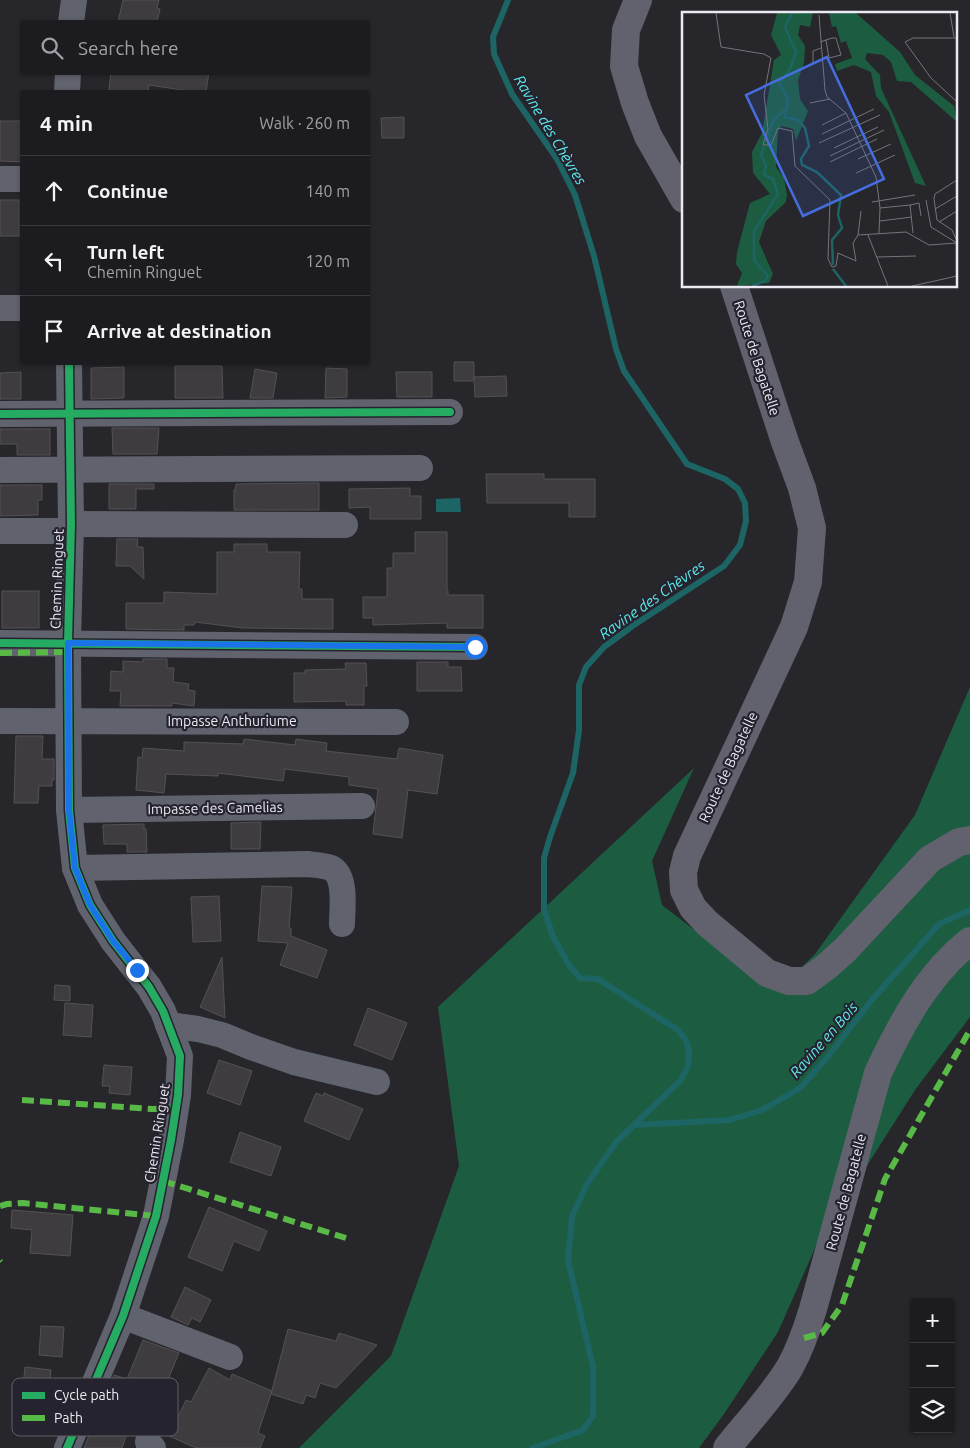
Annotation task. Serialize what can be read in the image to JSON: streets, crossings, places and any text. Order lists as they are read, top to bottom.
{
  "streets": {
    "main road": ["Route de Bagatelle"],
    "street": ["Chemin Ringuet", "Impasse Anthuriume", "Impasse des Camelias"]
  },
  "crossings": [
    ["Chemin Ringuet", "Impasse Anthuriume"],
    ["Chemin Ringuet", "Impasse des Camelias"]
  ],
  "water": ["Ravine des Chèvres", "Ravine en Bois"],
  "legend": ["Cycle path", "Path"],
  "page": {
    "search": "Search here",
    "heading": ["4 min", "Walk · 260 m"],
    "list": [
      ["Continue", "140 m"],
      ["Turn left", "Chemin Ringuet", "120 m"],
      "Arrive at destination"
    ],
    "map_buttons": ["+", "−"]
  }
}
